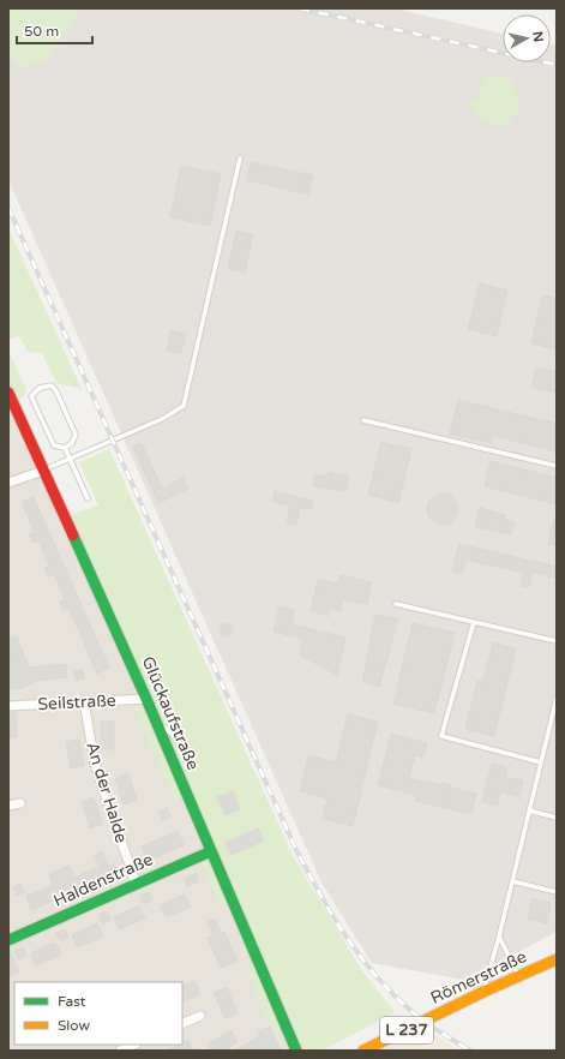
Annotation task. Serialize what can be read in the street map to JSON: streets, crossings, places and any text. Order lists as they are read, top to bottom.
{
  "streets": {
    "street": [
      "Seilstraße",
      "Glückaufstraße",
      "An der Halde",
      "Haldenstraße",
      "Römerstraße",
      "L 237"
    ]
  },
  "crossings": [
    ["Seilstraße", "Glückaufstraße"],
    ["Seilstraße", "An der Halde"],
    ["Glückaufstraße", "Haldenstraße"],
    ["An der Halde", "Haldenstraße"]
  ],
  "legend": ["Fast", "Slow"],
  "scale_bar": "50 m",
  "north": "right"
}
